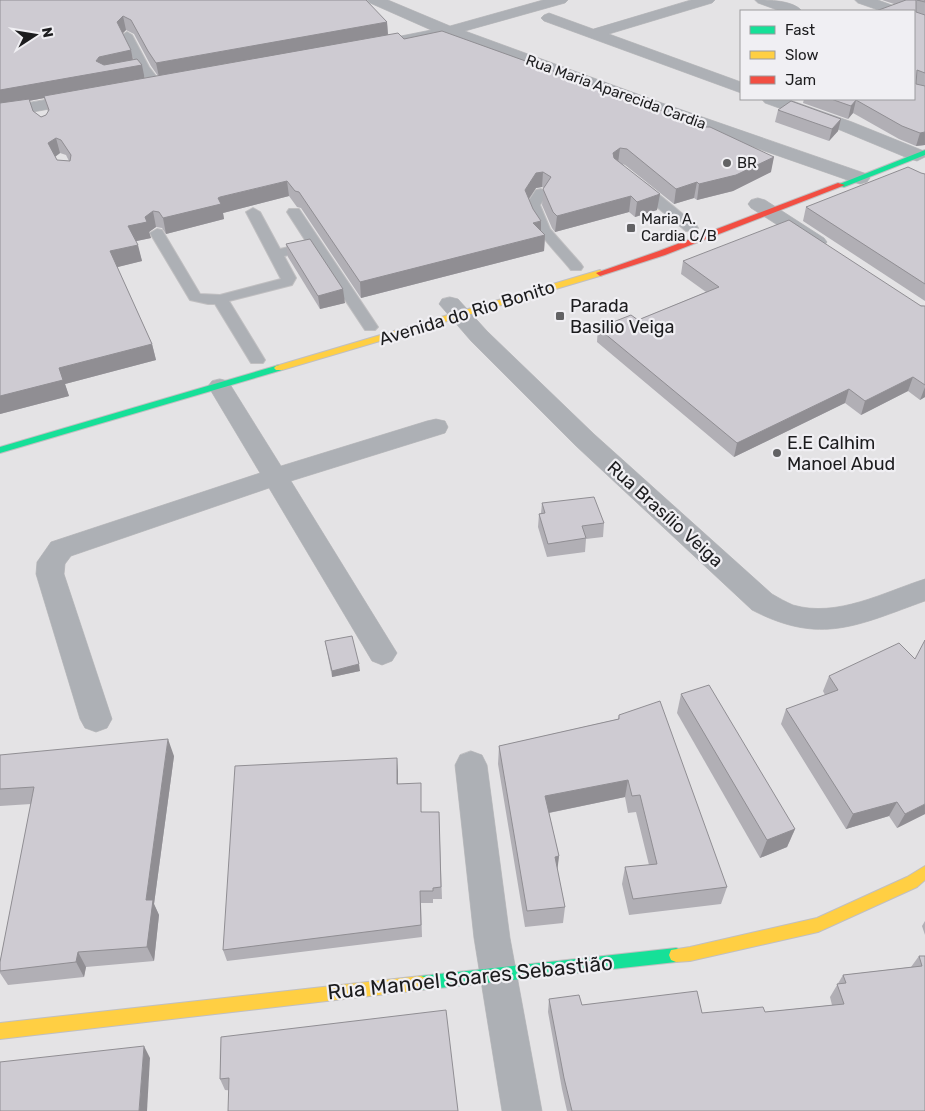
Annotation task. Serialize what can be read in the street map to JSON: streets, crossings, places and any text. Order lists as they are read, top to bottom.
{
  "streets": {
    "main road": ["Avenida do Rio Bonito", "Rua Manoel Soares Sebastião"],
    "street": ["Rua Maria Aparecida Cardia", "Rua Brasílio Veiga"]
  },
  "crossings": [
    ["Rua Maria Aparecida Cardia", "Avenida do Rio Bonito"],
    ["Avenida do Rio Bonito", "Rua Brasílio Veiga"]
  ],
  "places": {
    "other": ["BR", "E.E Calhim Manoel Abud"],
    "transit": ["Maria A. Cardia C/B", "Parada Basilio Veiga"]
  },
  "legend": ["Fast", "Slow", "Jam"],
  "north": "right"
}
